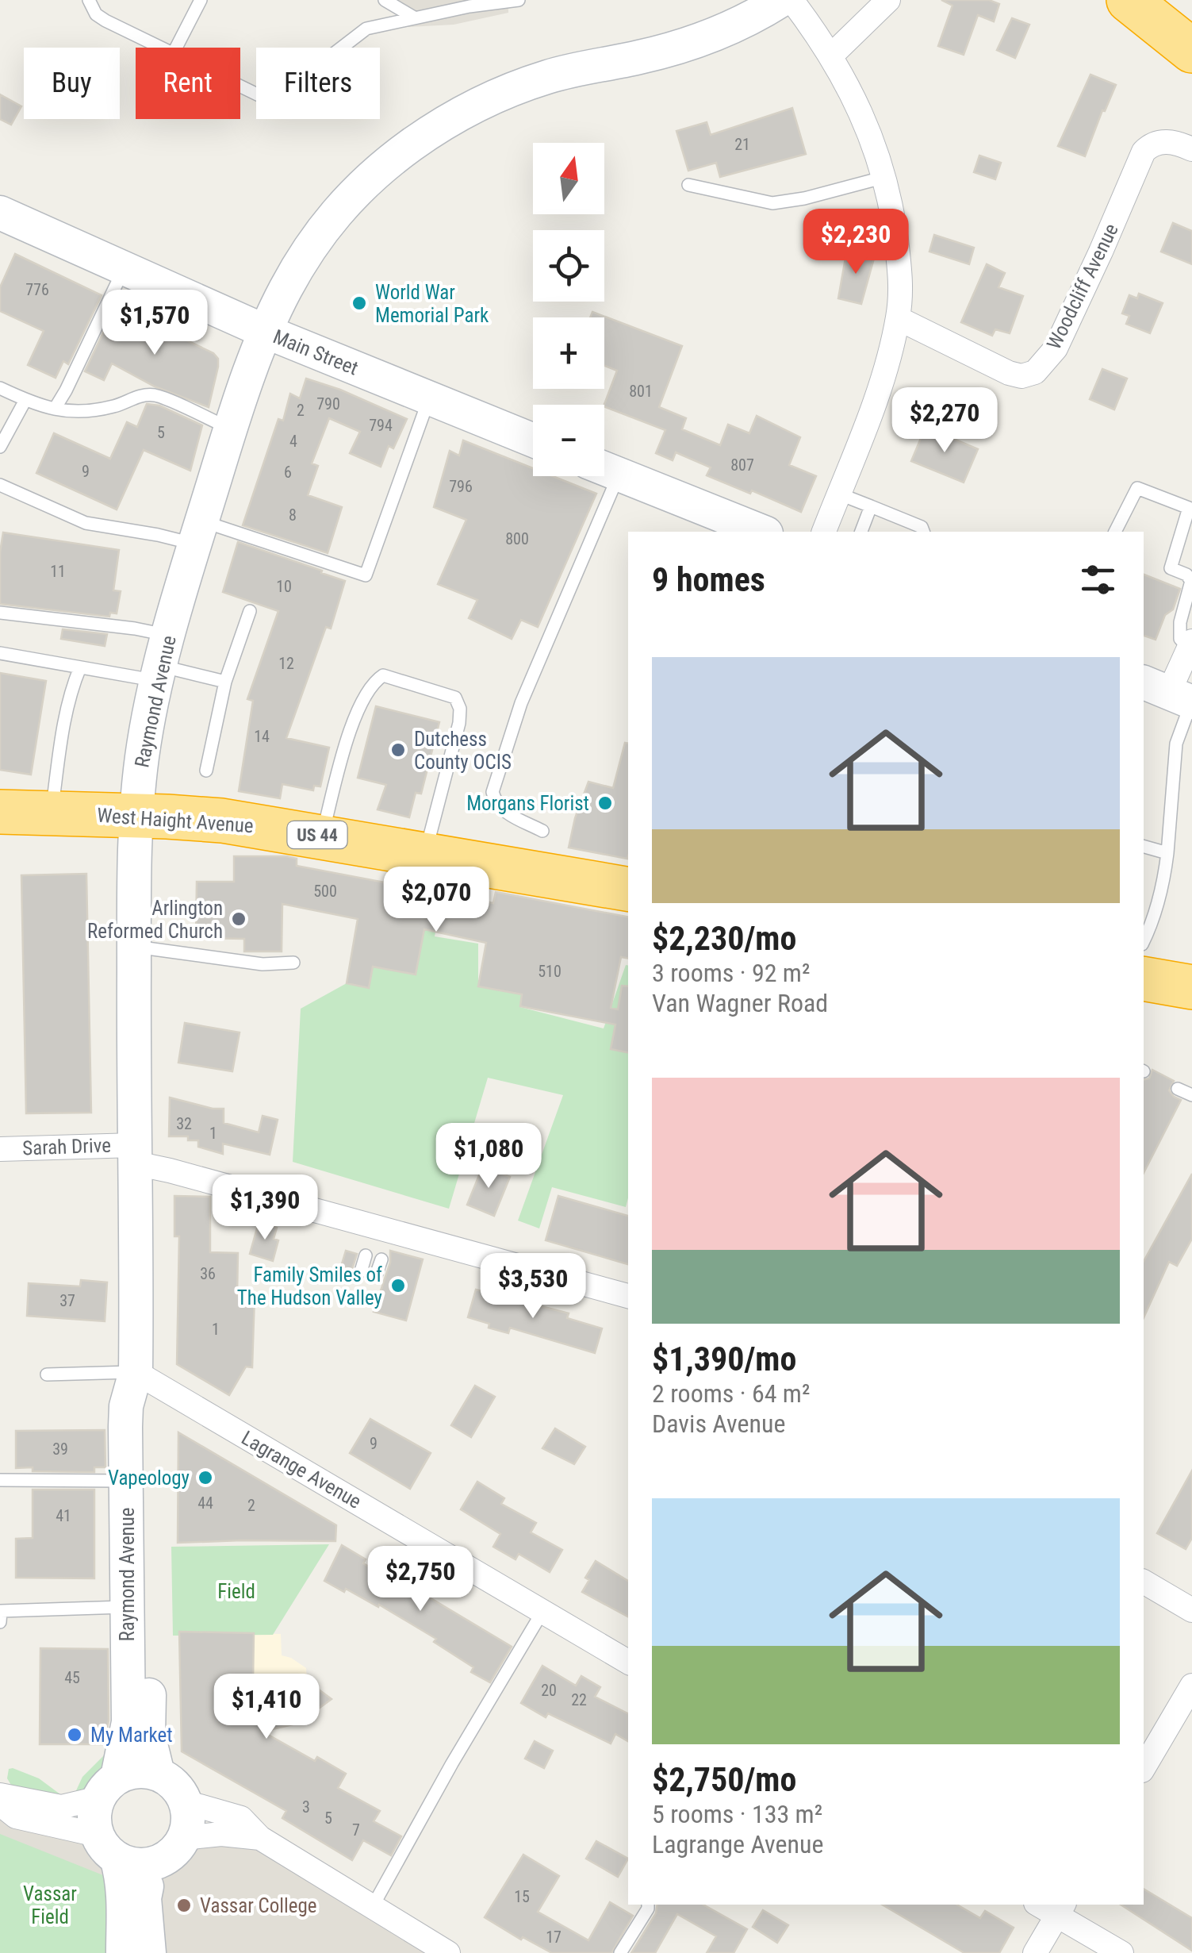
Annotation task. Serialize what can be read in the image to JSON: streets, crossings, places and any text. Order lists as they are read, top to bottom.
{
  "streets": {
    "highway": ["West Haight Avenue", "US 44"],
    "main road": ["Main Street", "Raymond Avenue"],
    "street": ["Woodcliff Avenue", "Sarah Drive", "Lagrange Avenue"]
  },
  "crossings": [
    ["Main Street", "Raymond Avenue"],
    ["Raymond Avenue", "West Haight Avenue"],
    ["Raymond Avenue", "Sarah Drive"],
    ["Raymond Avenue", "Lagrange Avenue"]
  ],
  "parks": ["Field", "Vassar Field"],
  "places": [
    "World War Memorial Park",
    "Dutchess County OCIS",
    "Morgans Florist",
    "Arlington Reformed Church",
    "Family Smiles of The Hudson Valley",
    "Vapeology",
    "My Market",
    "Vassar College"
  ],
  "house_numbers": [
    "21",
    "776",
    "801",
    "790",
    "2",
    "794",
    "5",
    "4",
    "807",
    "9",
    "6",
    "796",
    "8",
    "800",
    "11",
    "10",
    "12",
    "14",
    "500",
    "510",
    "32",
    "1",
    "36",
    "37",
    "1",
    "9",
    "39",
    "44",
    "2",
    "41",
    "45",
    "20",
    "22",
    "3",
    "5",
    "7",
    "15",
    "17"
  ],
  "north": "top",
  "page": {
    "chip": ["Buy", "Rent", "Filters"],
    "map_buttons": ["+", "−"],
    "price": [
      "$2,230",
      "$1,570",
      "$2,270",
      "$2,070",
      "$1,080",
      "$1,390",
      "$3,530",
      "$2,750",
      "$1,410"
    ],
    "heading": "9 homes",
    "list": [
      {
        "name": "$2,230/mo",
        "note": "3 rooms · 92 m² · Van Wagner Road"
      },
      {
        "name": "$1,390/mo",
        "note": "2 rooms · 64 m² · Davis Avenue"
      },
      {
        "name": "$2,750/mo",
        "note": "5 rooms · 133 m² · Lagrange Avenue"
      }
    ]
  }
}
